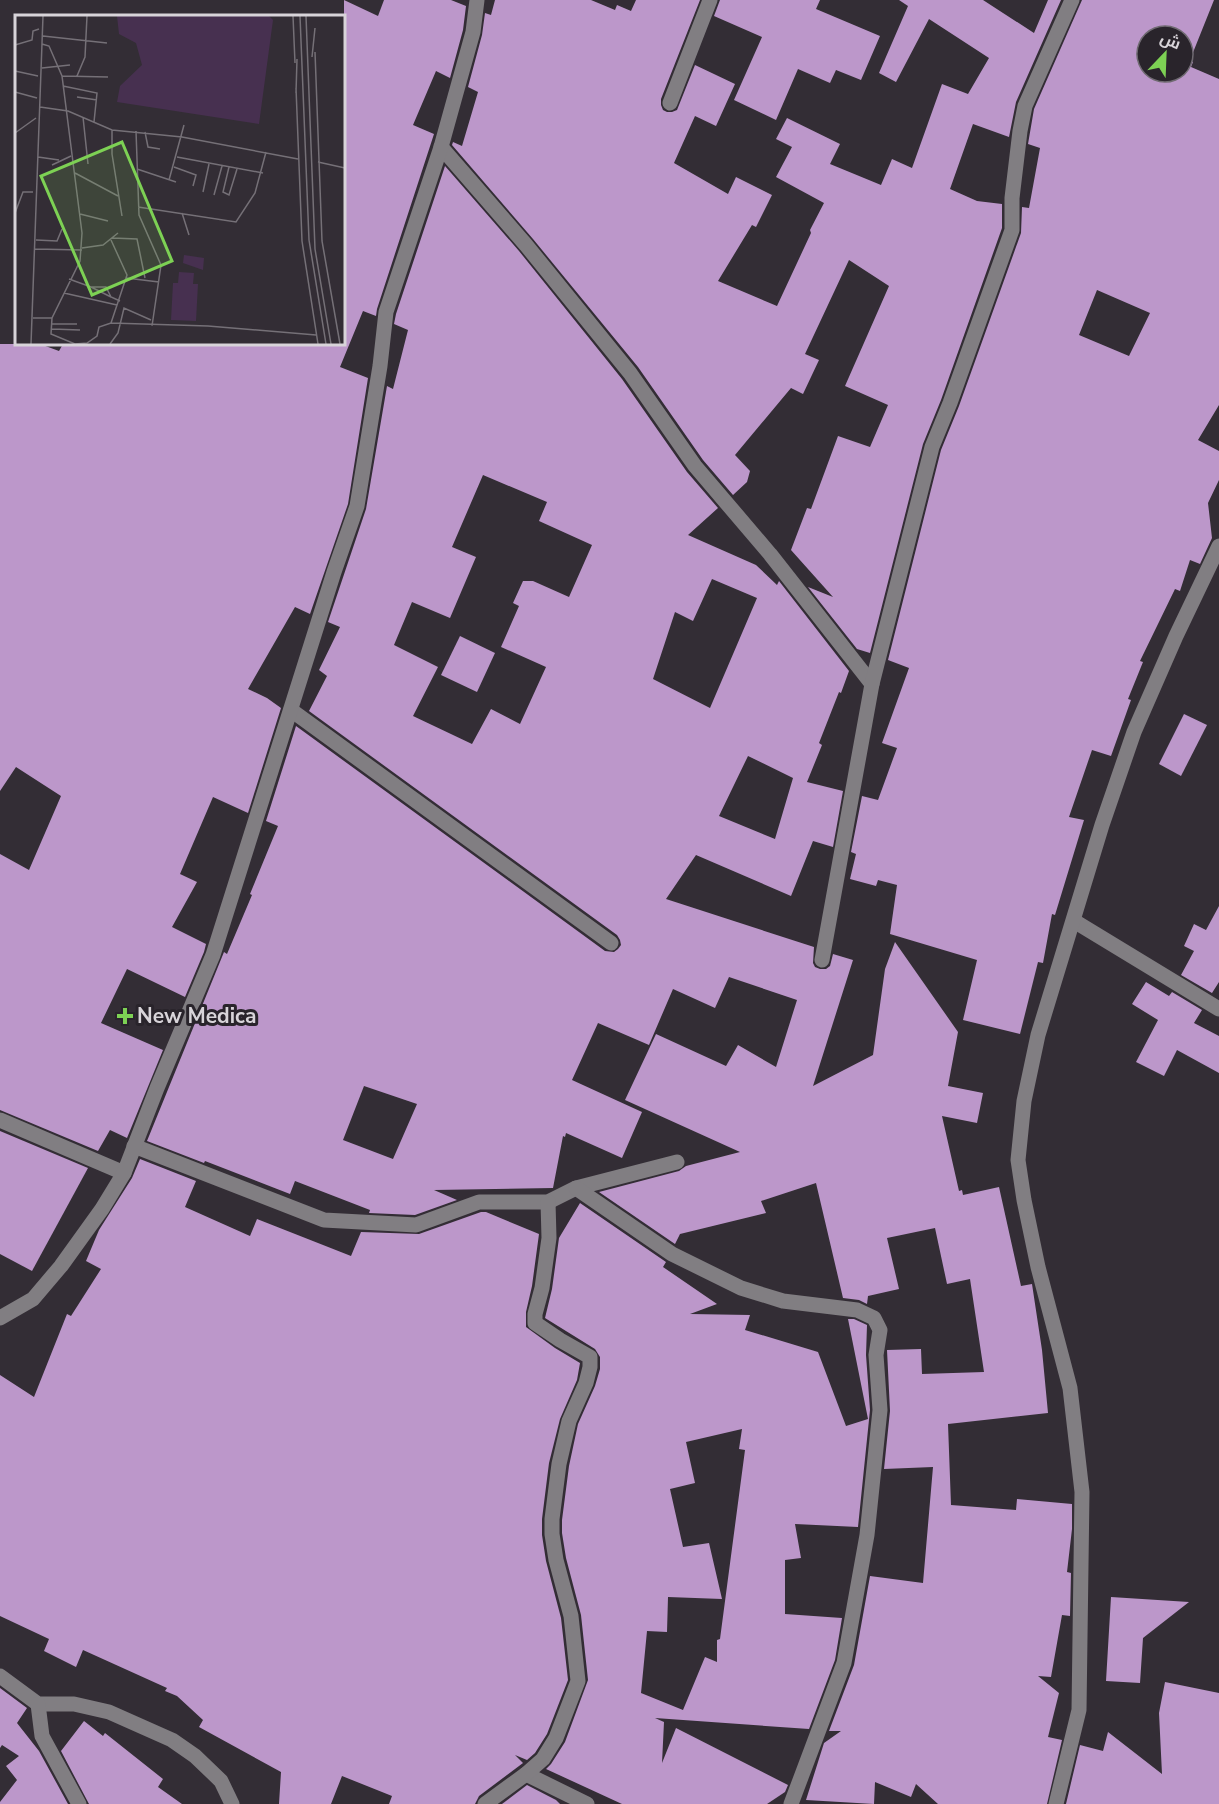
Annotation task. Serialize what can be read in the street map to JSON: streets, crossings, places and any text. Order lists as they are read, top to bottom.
{
  "places": {
    "health": ["New Medica"]
  },
  "north": "top right"
}
